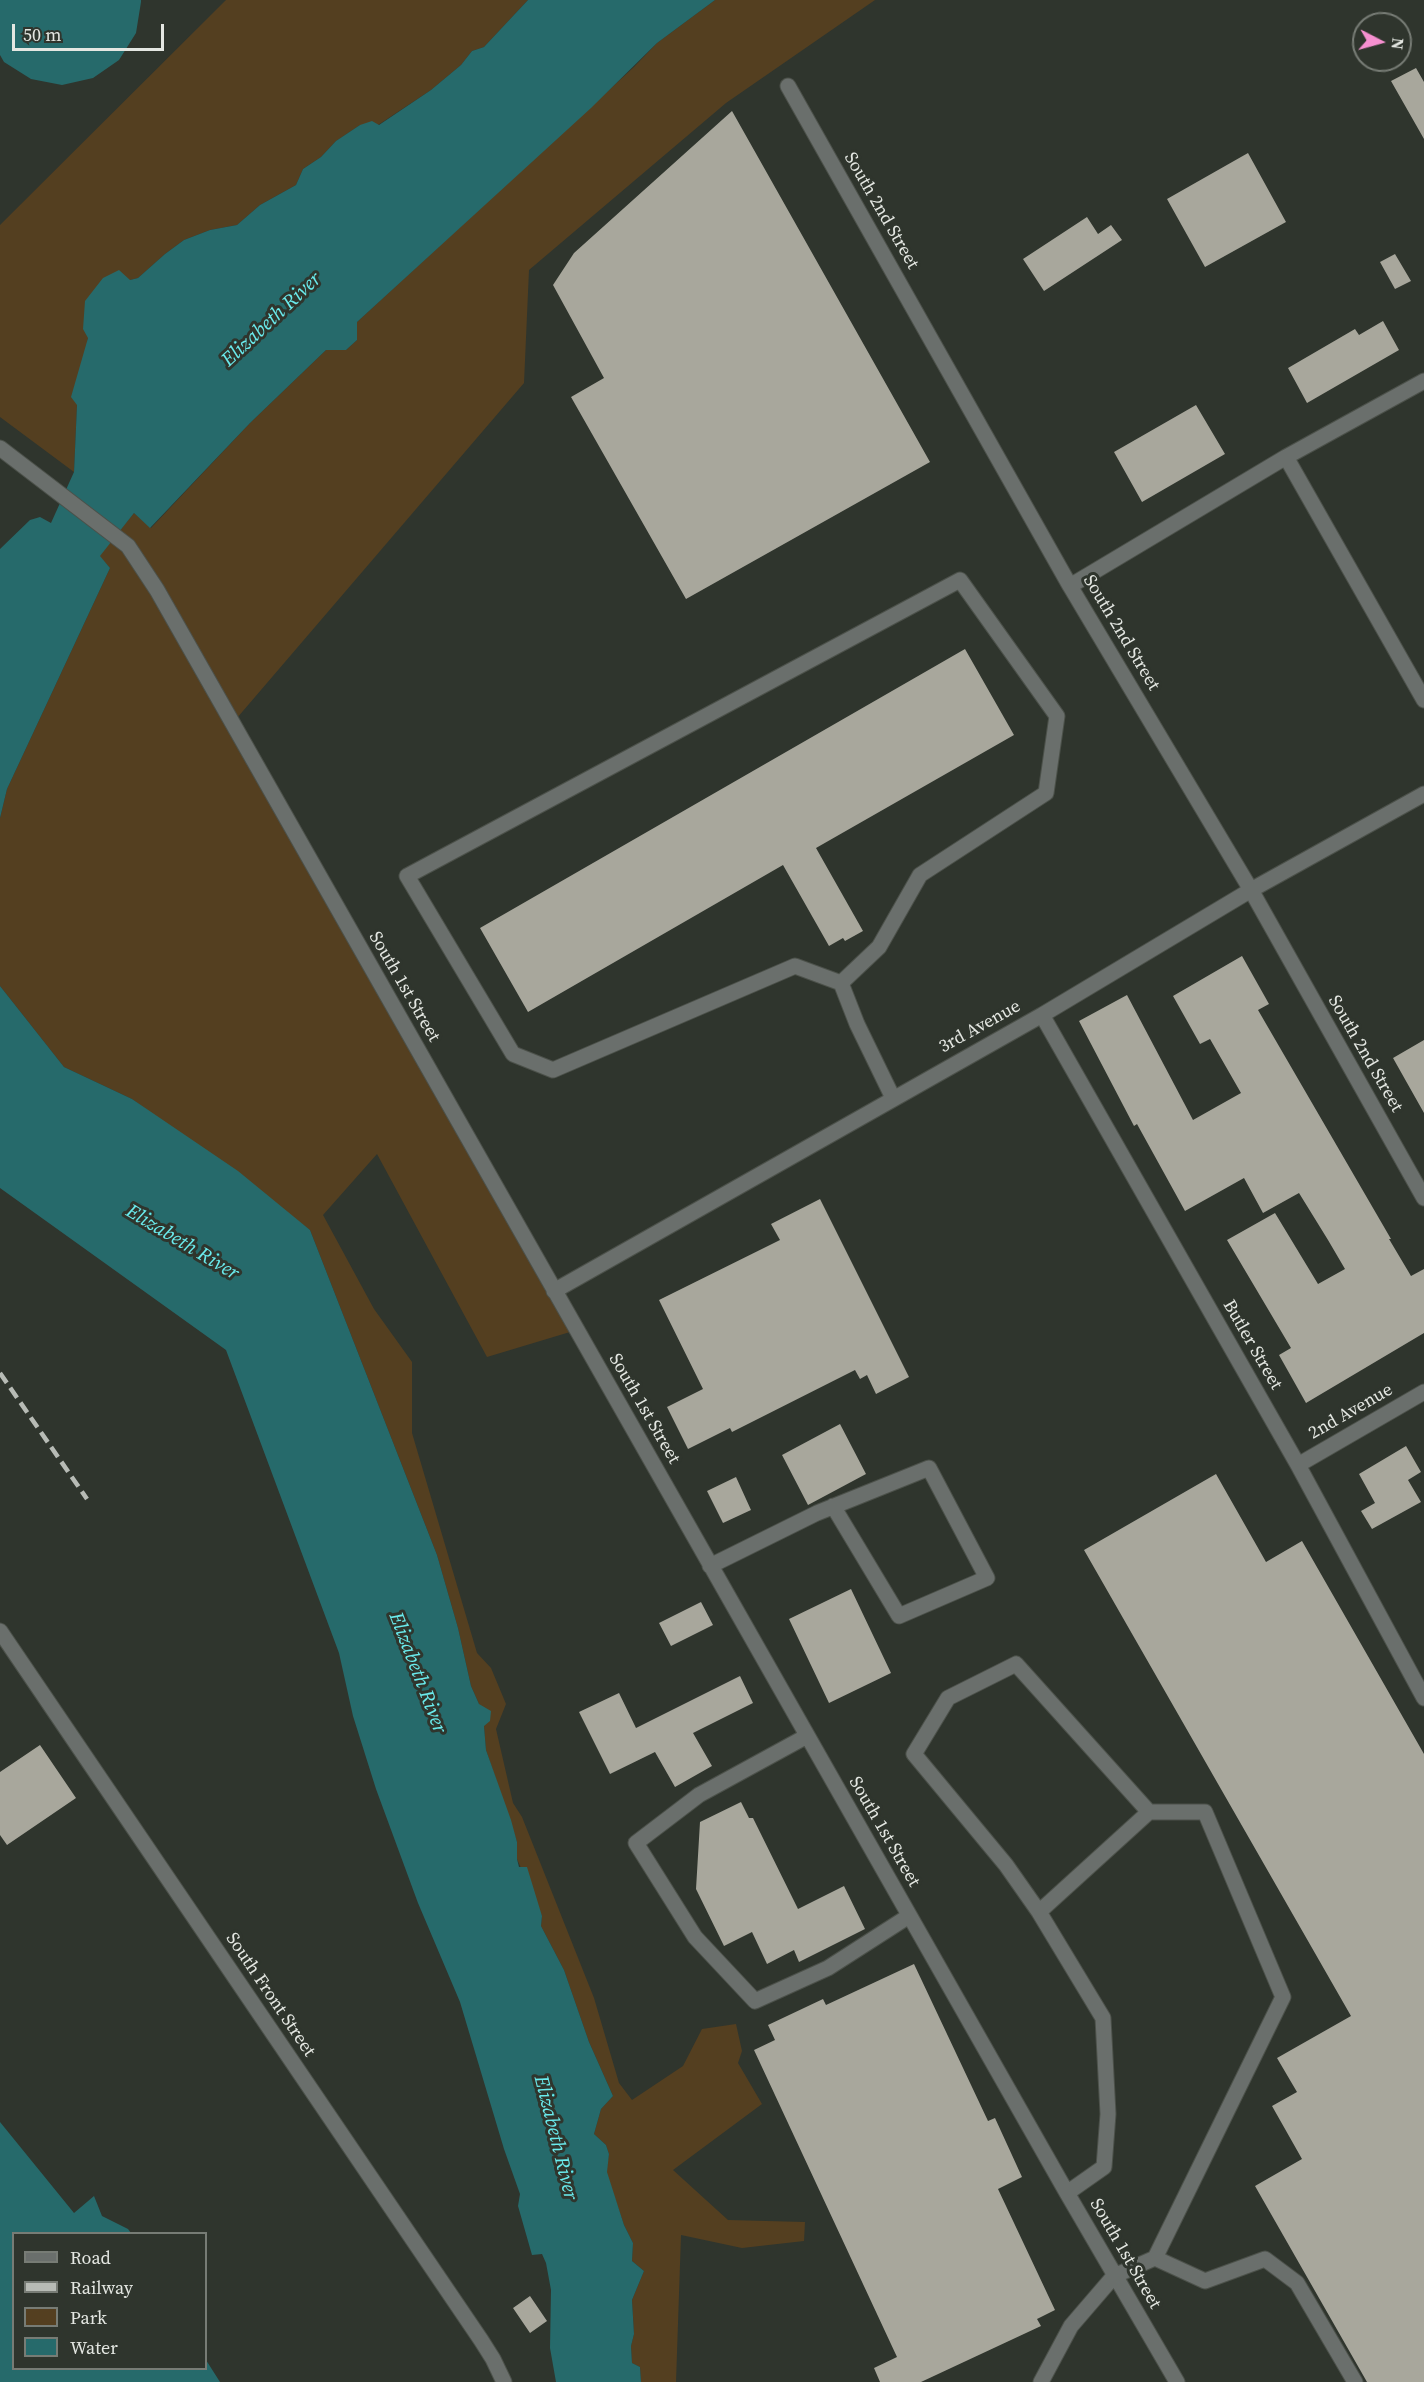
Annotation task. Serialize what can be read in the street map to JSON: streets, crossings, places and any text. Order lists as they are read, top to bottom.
{
  "streets": {
    "street": [
      "South 2nd Street",
      "South 1st Street",
      "3rd Avenue",
      "Butler Street",
      "2nd Avenue",
      "South Front Street"
    ]
  },
  "crossings": [
    ["South 2nd Street", "3rd Avenue"],
    ["South 1st Street", "3rd Avenue"],
    ["3rd Avenue", "Butler Street"],
    ["Butler Street", "2nd Avenue"]
  ],
  "water": ["Elizabeth River"],
  "legend": [
    "Road",
    "Railway",
    "Park",
    "Water"
  ],
  "scale_bar": "50 m",
  "north": "right"
}
